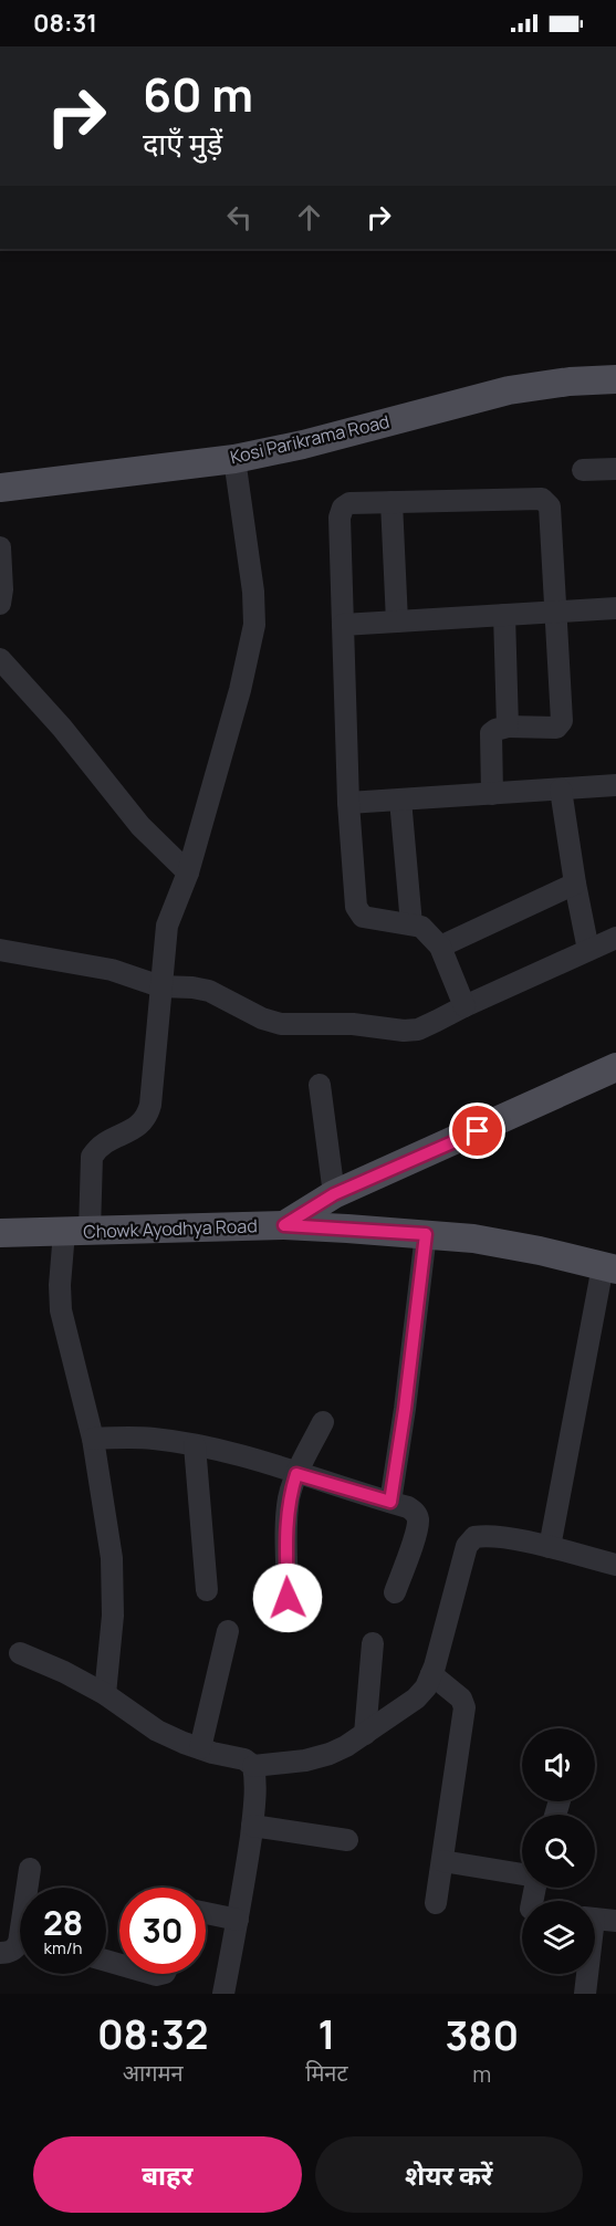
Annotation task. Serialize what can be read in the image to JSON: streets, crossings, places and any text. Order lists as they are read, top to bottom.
{
  "streets": {
    "main road": ["Kosi Parikrama Road", "Chowk Ayodhya Road"]
  },
  "page": {
    "status": "08:31",
    "turn": ["60 m", "दाएँ मुड़ें"],
    "speed": "28 km/h",
    "limit": "30",
    "eta": [
      "08:32",
      "आगमन",
      "1",
      "मिनट",
      "380",
      "m"
    ],
    "buttons": ["बाहर", "शेयर करें"]
  }
}
